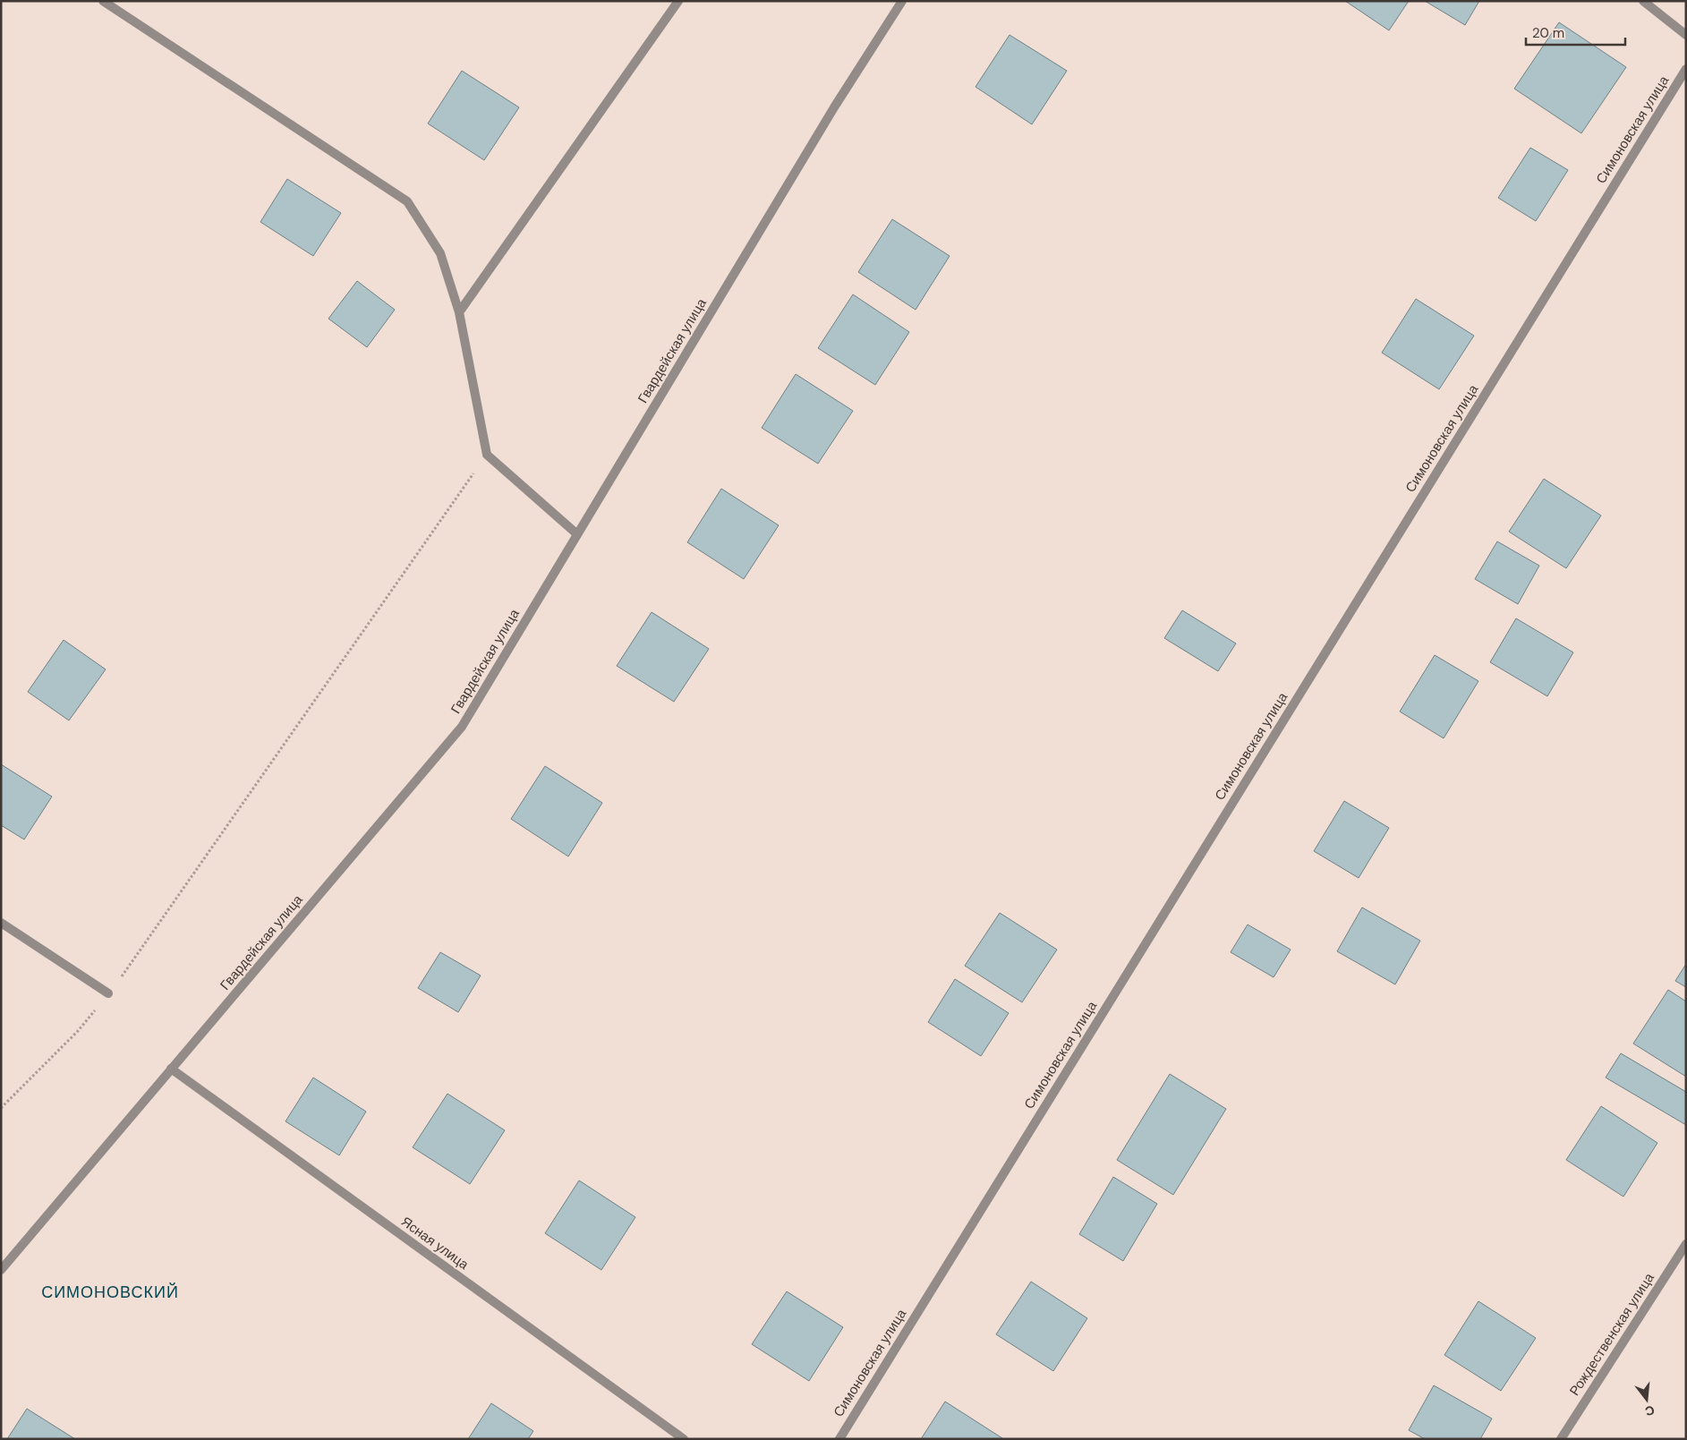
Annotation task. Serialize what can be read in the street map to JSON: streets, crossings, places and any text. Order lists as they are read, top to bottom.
{
  "streets": {
    "street": [
      "Симоновская улица",
      "Гвардейская улица",
      "Ясная улица",
      "Рождественская улица"
    ]
  },
  "crossings": [
    ["Гвардейская улица", "Ясная улица"]
  ],
  "districts": ["СИМОНОВСКИЙ"],
  "scale_bar": "20 m",
  "north": "bottom"
}
